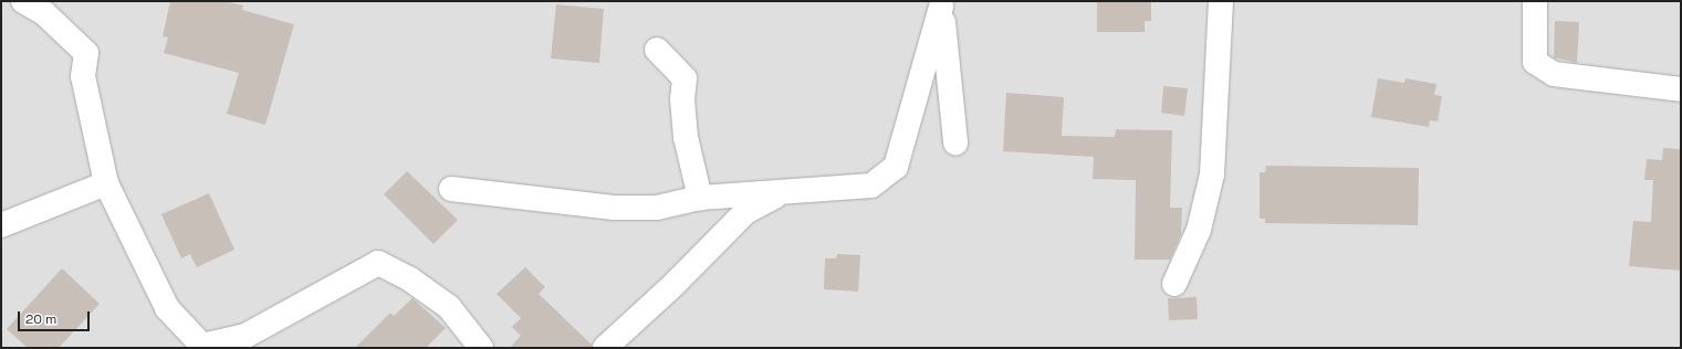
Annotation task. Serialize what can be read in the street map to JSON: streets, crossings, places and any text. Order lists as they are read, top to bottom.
{
  "scale_bar": "20 m"
}
